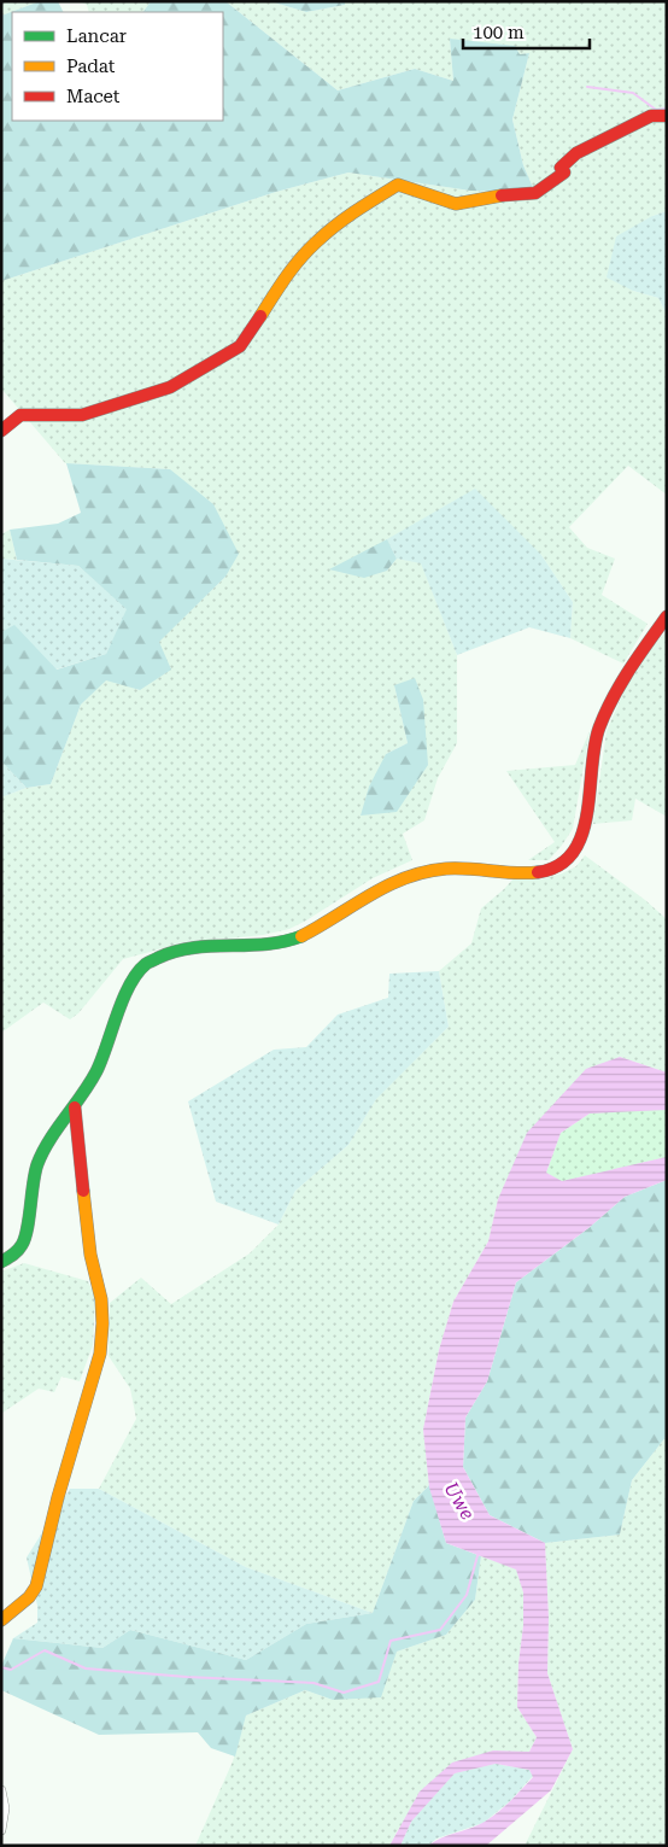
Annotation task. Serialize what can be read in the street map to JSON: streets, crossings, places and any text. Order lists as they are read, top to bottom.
{
  "water": ["Uwe"],
  "legend": ["Lancar", "Padat", "Macet"],
  "scale_bar": "100 m"
}
